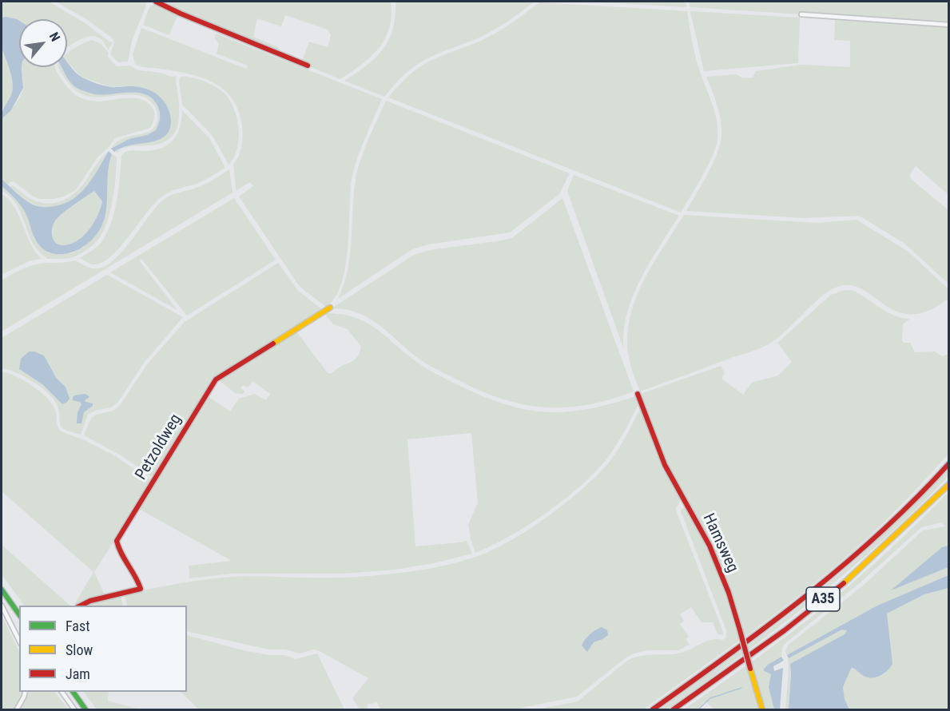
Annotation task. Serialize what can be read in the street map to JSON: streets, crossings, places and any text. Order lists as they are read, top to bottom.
{
  "streets": {
    "main road": ["Petzoldweg", "Hamsweg", "A35"]
  },
  "legend": ["Fast", "Slow", "Jam"],
  "north": "top right"
}
